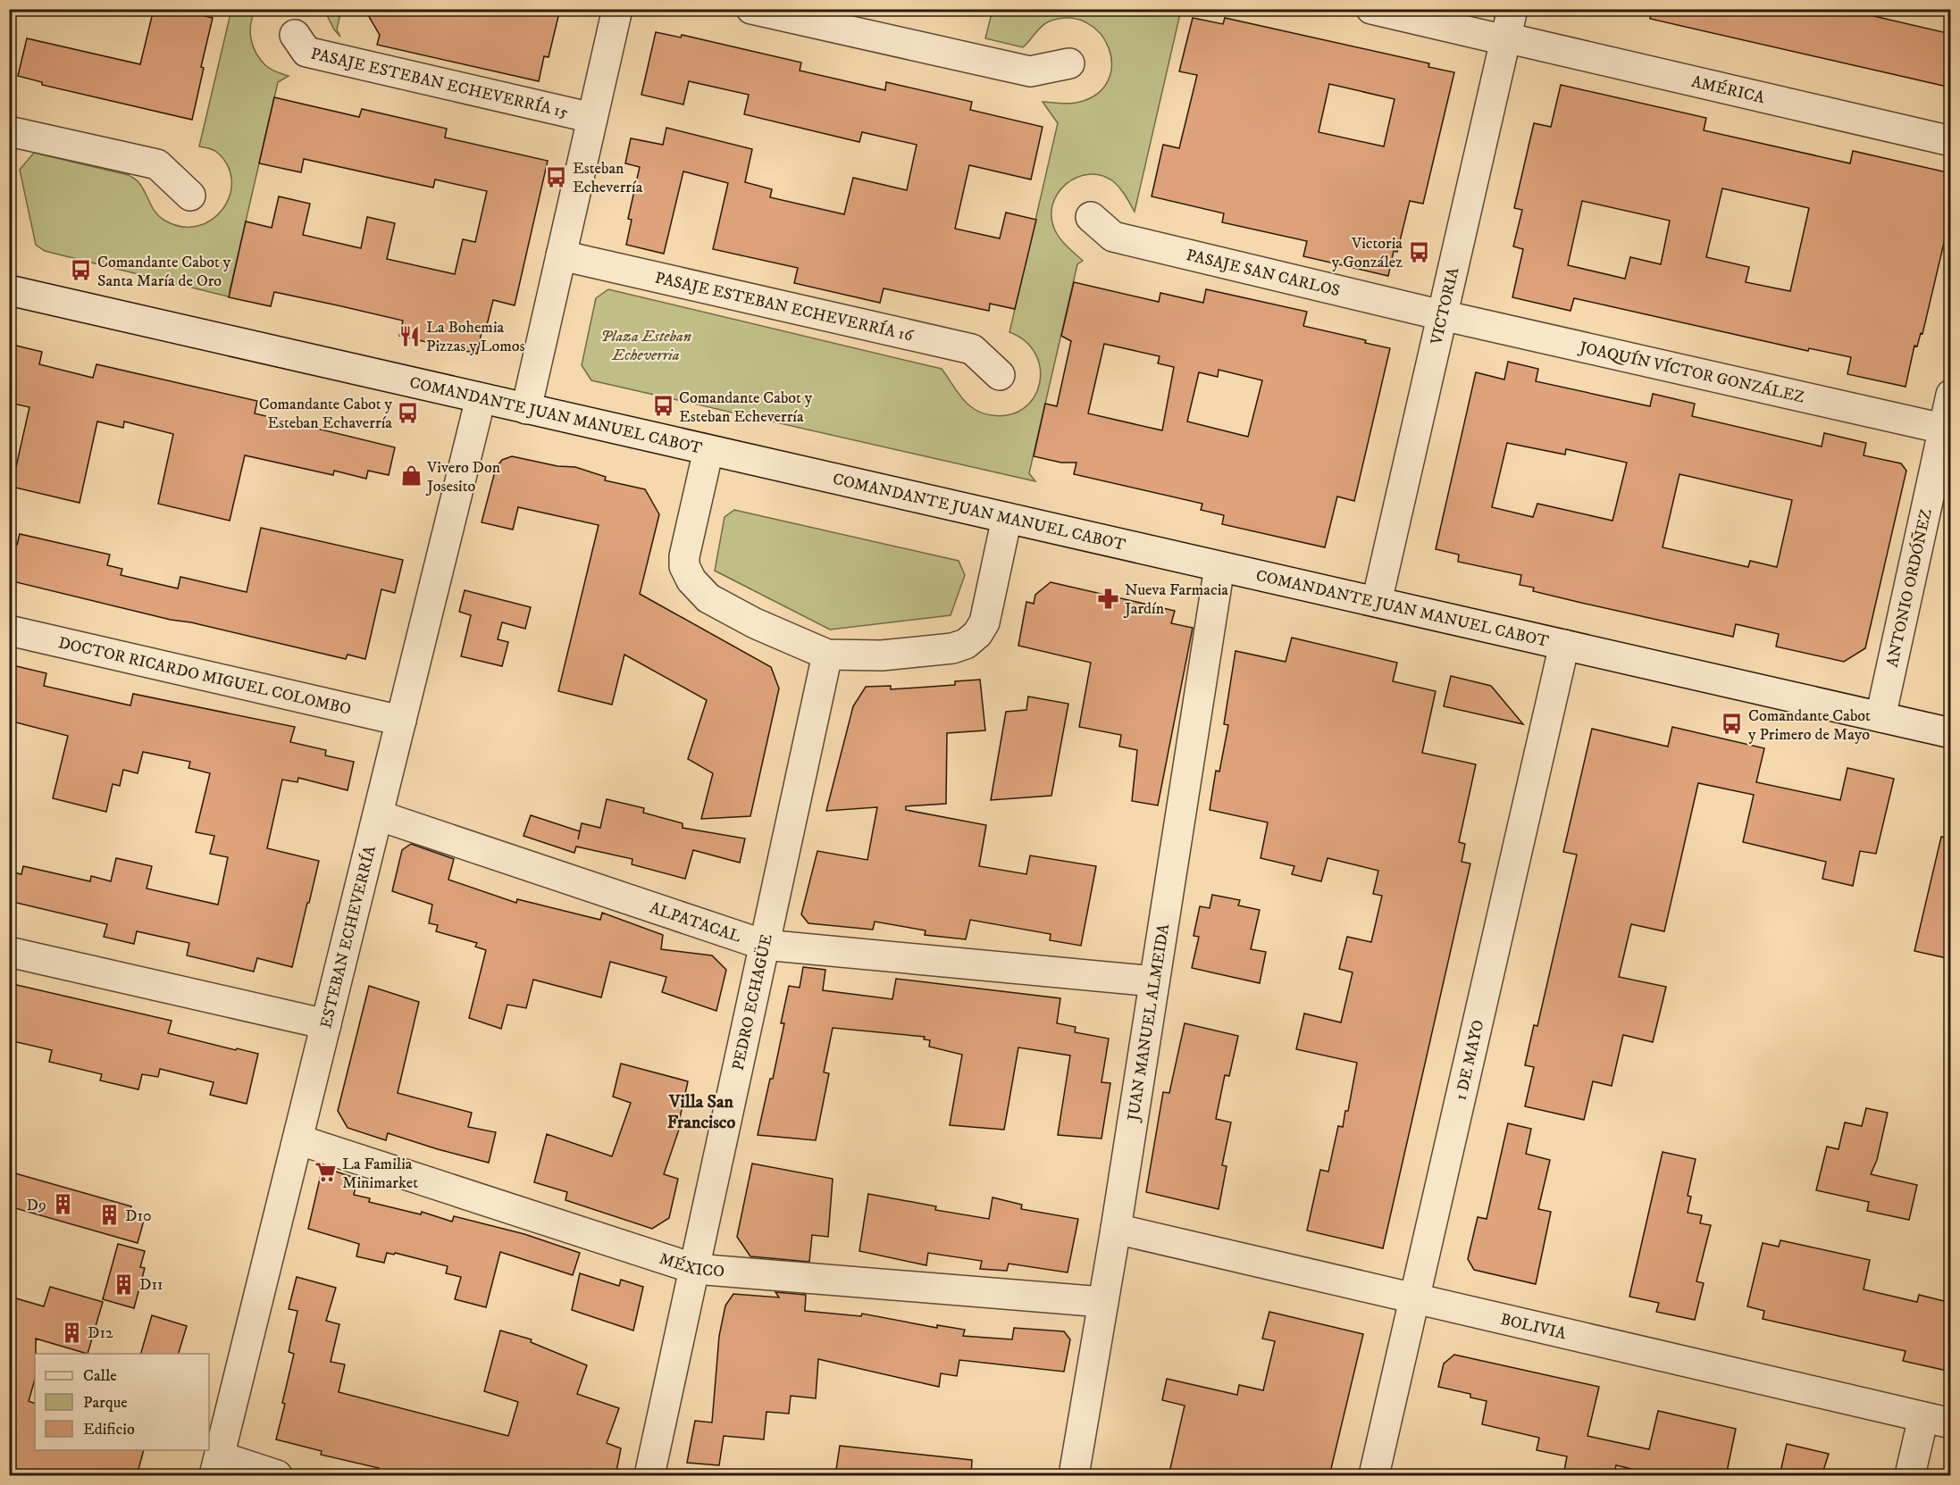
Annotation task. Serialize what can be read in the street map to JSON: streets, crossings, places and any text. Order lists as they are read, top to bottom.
{
  "streets": {
    "street": [
      "PASAJE ESTEBAN ECHEVERRÍA 15",
      "AMÉRICA",
      "PASAJE SAN CARLOS",
      "VICTORIA",
      "PASAJE ESTEBAN ECHEVERRÍA 16",
      "JOAQUÍN VÍCTOR GONZÁLEZ",
      "COMANDANTE JUAN MANUEL CABOT",
      "ANTONIO ORDÓÑEZ",
      "DOCTOR RICARDO MIGUEL COLOMBO",
      "ALPATACAL",
      "ESTEBAN ECHEVERRÍA",
      "PEDRO ECHAGÜE",
      "JUAN MANUEL ALMEIDA",
      "1 DE MAYO",
      "MÉXICO",
      "BOLIVIA"
    ]
  },
  "crossings": [
    ["AMÉRICA", "VICTORIA"],
    ["PASAJE SAN CARLOS", "VICTORIA"],
    ["PASAJE SAN CARLOS", "JOAQUÍN VÍCTOR GONZÁLEZ"],
    ["VICTORIA", "JOAQUÍN VÍCTOR GONZÁLEZ"],
    ["VICTORIA", "COMANDANTE JUAN MANUEL CABOT"],
    ["JOAQUÍN VÍCTOR GONZÁLEZ", "ANTONIO ORDÓÑEZ"],
    ["COMANDANTE JUAN MANUEL CABOT", "ANTONIO ORDÓÑEZ"],
    ["COMANDANTE JUAN MANUEL CABOT", "ESTEBAN ECHEVERRÍA"],
    ["COMANDANTE JUAN MANUEL CABOT", "JUAN MANUEL ALMEIDA"],
    ["COMANDANTE JUAN MANUEL CABOT", "1 DE MAYO"],
    ["DOCTOR RICARDO MIGUEL COLOMBO", "ESTEBAN ECHEVERRÍA"],
    ["ALPATACAL", "ESTEBAN ECHEVERRÍA"],
    ["ALPATACAL", "PEDRO ECHAGÜE"],
    ["ALPATACAL", "JUAN MANUEL ALMEIDA"],
    ["ESTEBAN ECHEVERRÍA", "MÉXICO"],
    ["PEDRO ECHAGÜE", "MÉXICO"],
    ["JUAN MANUEL ALMEIDA", "MÉXICO"],
    ["JUAN MANUEL ALMEIDA", "BOLIVIA"],
    ["1 DE MAYO", "BOLIVIA"]
  ],
  "districts": ["Villa San Francisco"],
  "parks": ["Plaza Esteban Echeverria"],
  "places": {
    "bus stop": [
      "Esteban Echeverría",
      "Victoria y González",
      "Comandante Cabot y Santa María de Oro",
      "Comandante Cabot y Esteban Echeverría",
      "Comandante Cabot y Esteban Echaverría",
      "Comandante Cabot y Primero de Mayo"
    ],
    "restaurant": ["La Bohemia Pizzas y Lomos"],
    "shop": ["Vivero Don Josesito"],
    "pharmacy": ["Nueva Farmacia Jardín"],
    "supermarket": ["La Familia Minimarket"],
    "building": [
      "D9",
      "D10",
      "D11",
      "D12"
    ]
  },
  "legend": ["Calle", "Parque", "Edificio"]
}
